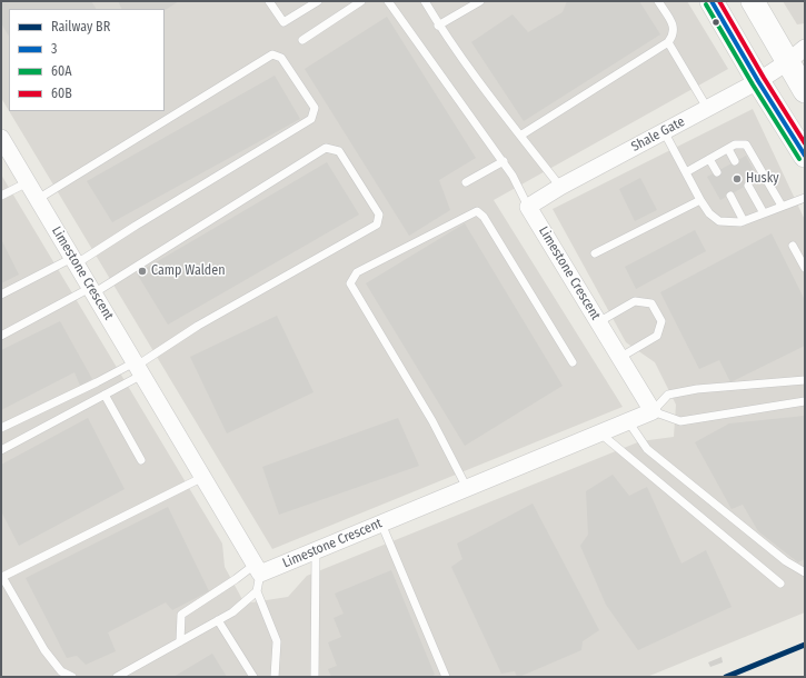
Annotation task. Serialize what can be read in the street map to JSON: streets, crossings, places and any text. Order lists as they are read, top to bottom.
{
  "streets": {
    "street": ["Shale Gate", "Limestone Crescent"]
  },
  "crossings": [
    ["Shale Gate", "Limestone Crescent"]
  ],
  "places": ["Husky", "Camp Walden"],
  "lines": [
    "transit line 3",
    "transit line 60B",
    "transit line 60A",
    "rail line BR"
  ],
  "legend": [
    "Railway BR",
    "3",
    "60A",
    "60B"
  ]
}
